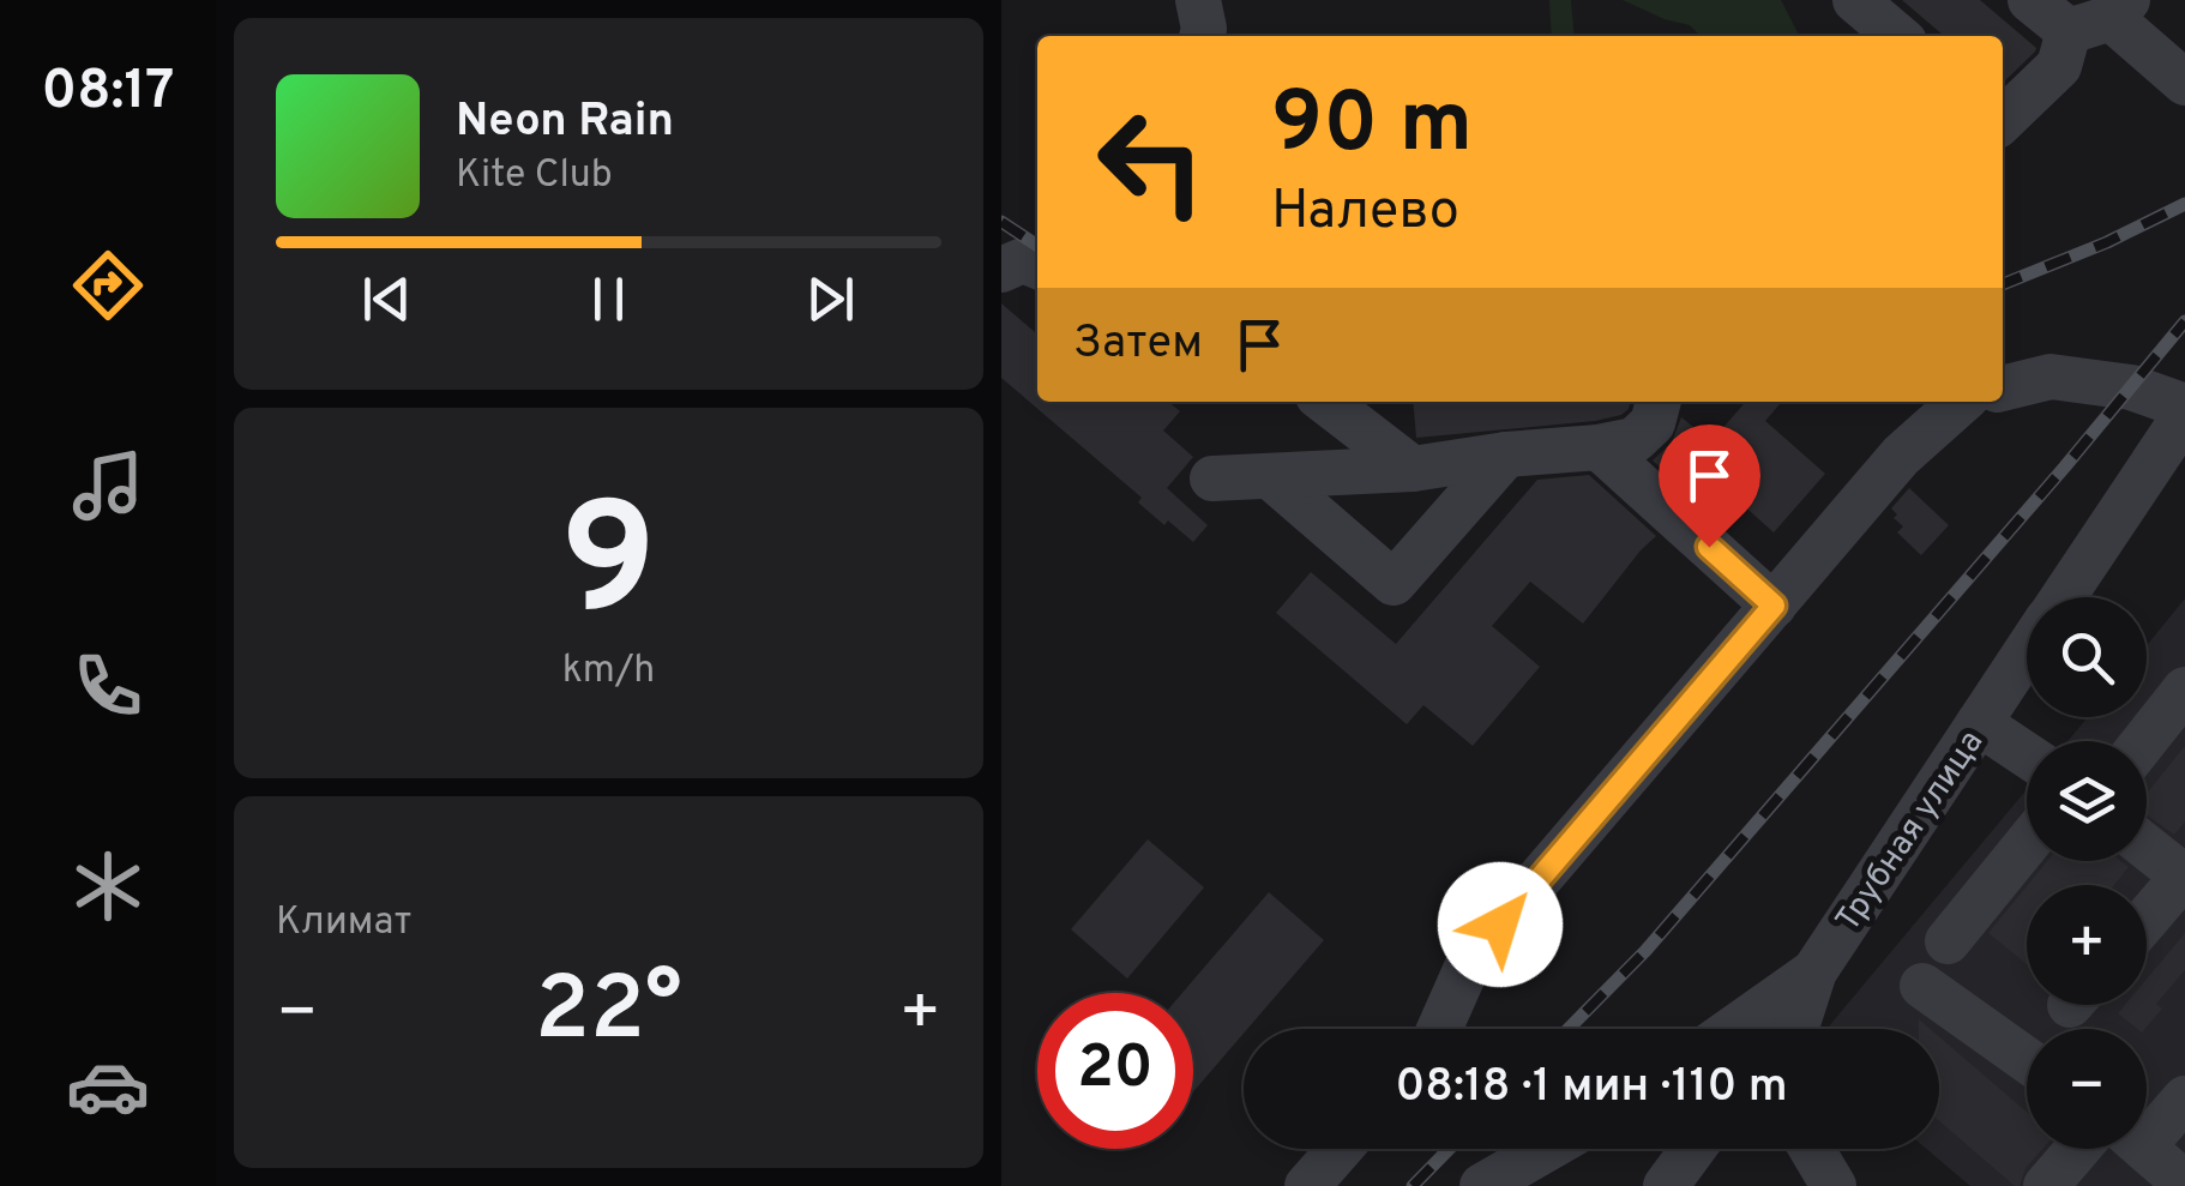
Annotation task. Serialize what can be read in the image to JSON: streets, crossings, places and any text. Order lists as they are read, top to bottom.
{
  "streets": {
    "street": ["Трубная улица"]
  },
  "page": {
    "tabs": "08:17",
    "turn": ["90 m", "Налево"],
    "song": ["Neon Rain", "Kite Club"],
    "then": "Затем",
    "tile": [
      ["9", "km/h"],
      "Климат"
    ],
    "map_buttons": ["+", "−"],
    "heat": ["−", "22°", "+"],
    "limit": "20",
    "trip": "08:18 · 1 мин · 110 m"
  }
}
